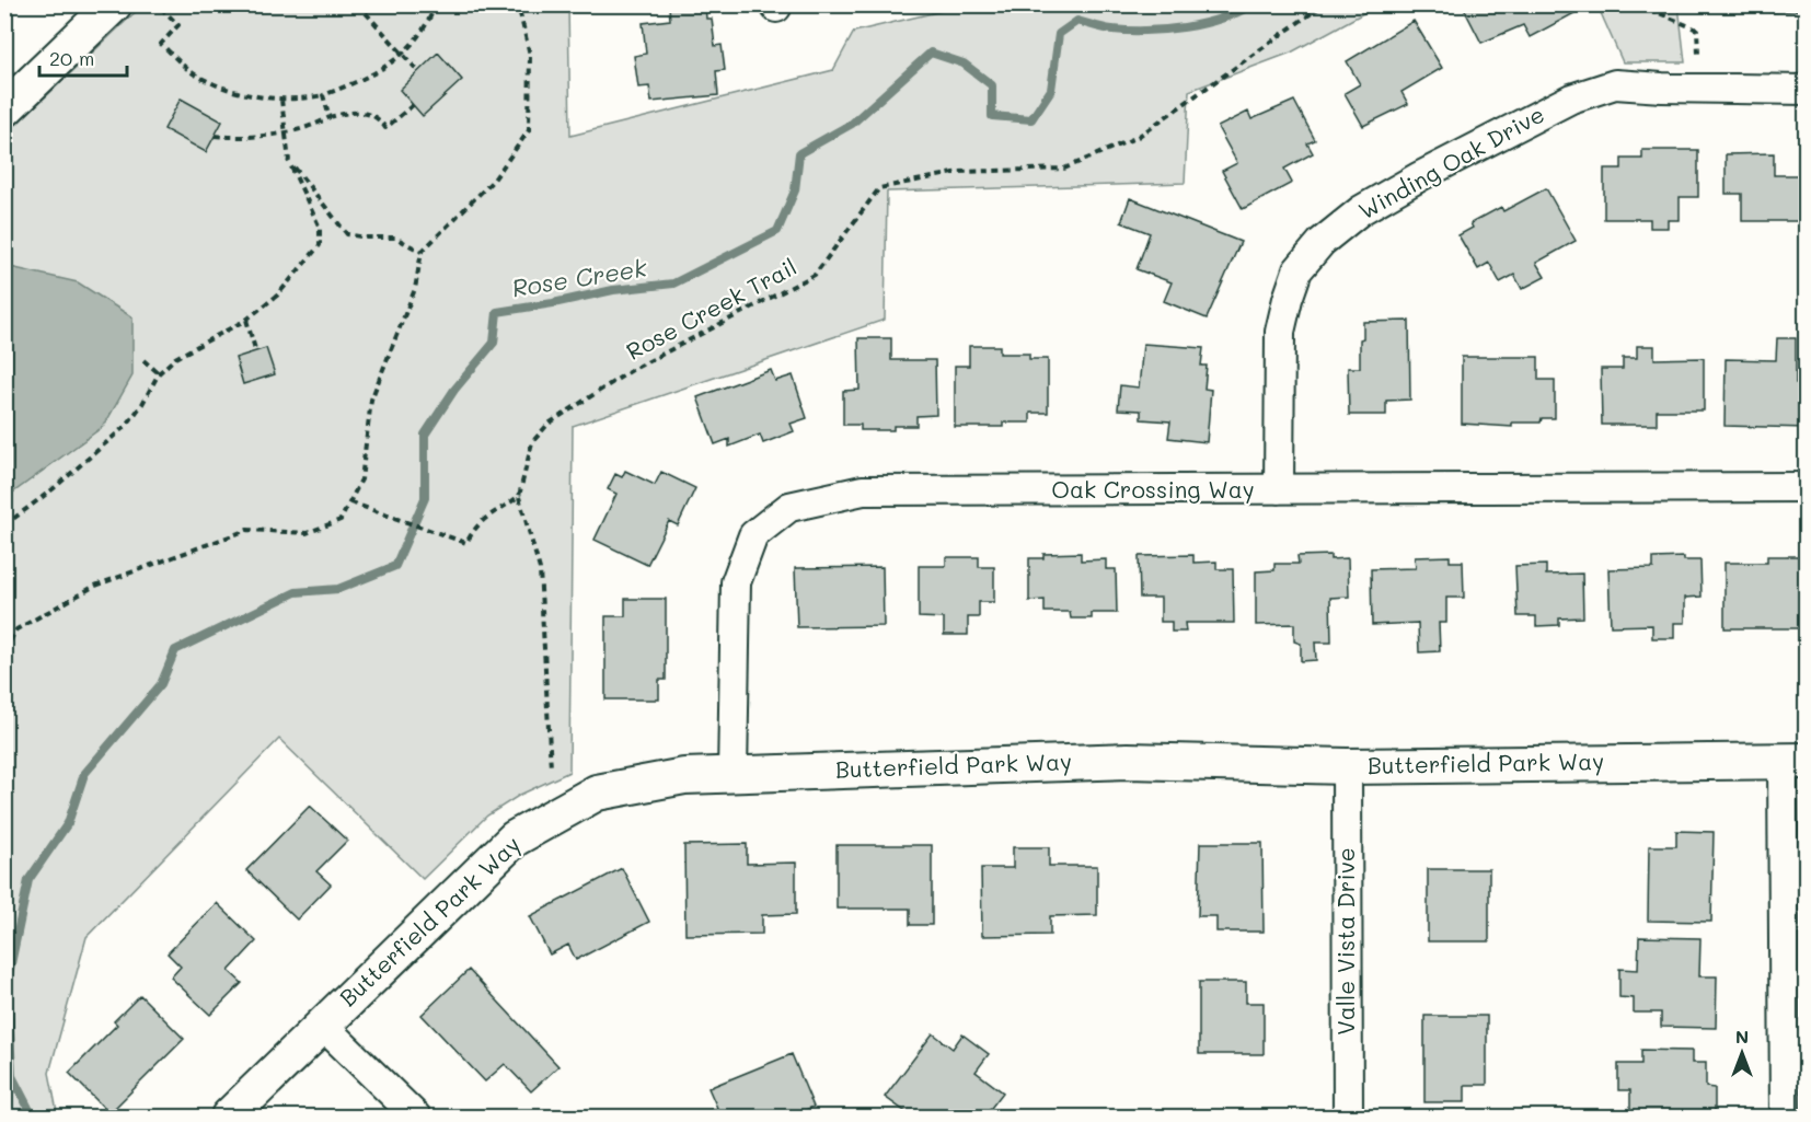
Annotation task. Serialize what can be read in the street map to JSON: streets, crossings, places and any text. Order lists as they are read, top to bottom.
{
  "streets": {
    "street": [
      "Winding Oak Drive",
      "Oak Crossing Way",
      "Butterfield Park Way",
      "Valle Vista Drive"
    ],
    "path": ["Rose Creek Trail"]
  },
  "crossings": [
    ["Winding Oak Drive", "Oak Crossing Way"],
    ["Oak Crossing Way", "Butterfield Park Way"],
    ["Butterfield Park Way", "Valle Vista Drive"]
  ],
  "water": ["Rose Creek"],
  "scale_bar": "20 m",
  "north": "top"
}
